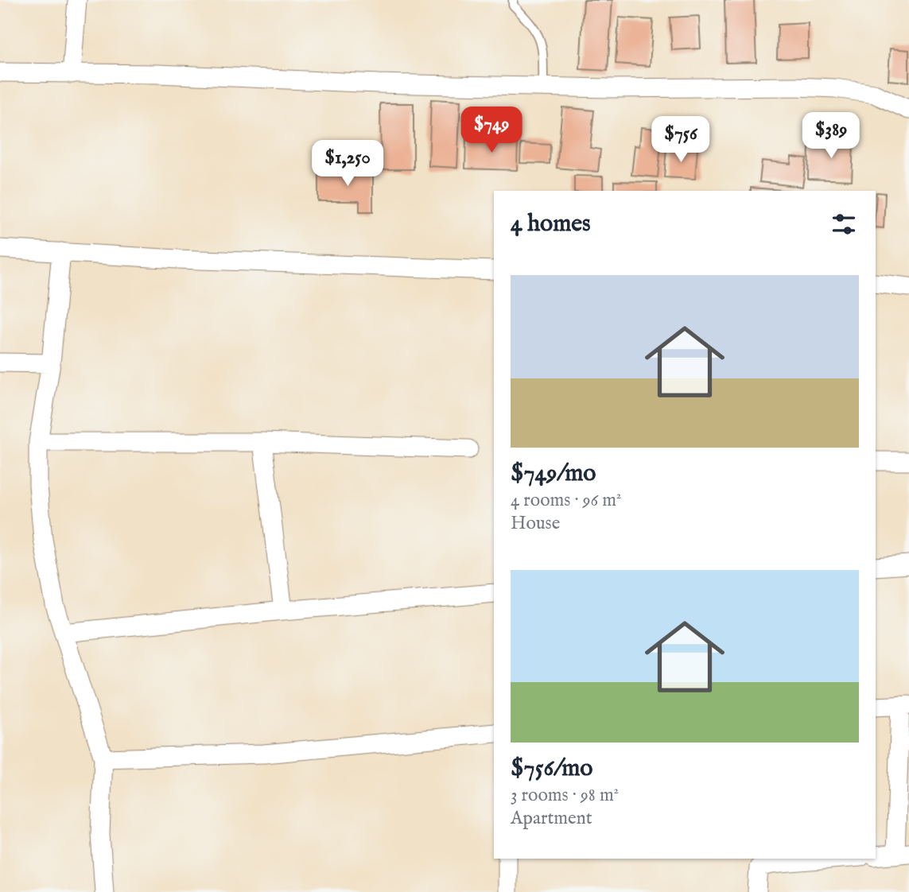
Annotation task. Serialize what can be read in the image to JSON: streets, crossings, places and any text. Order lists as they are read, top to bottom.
{
  "page": {
    "price": [
      "$749",
      "$389",
      "$756",
      "$1,250"
    ],
    "heading": "4 homes",
    "list": [
      {
        "name": "$749/mo",
        "note": "4 rooms · 96 m² · House"
      },
      {
        "name": "$756/mo",
        "note": "3 rooms · 98 m² · Apartment"
      }
    ]
  }
}
